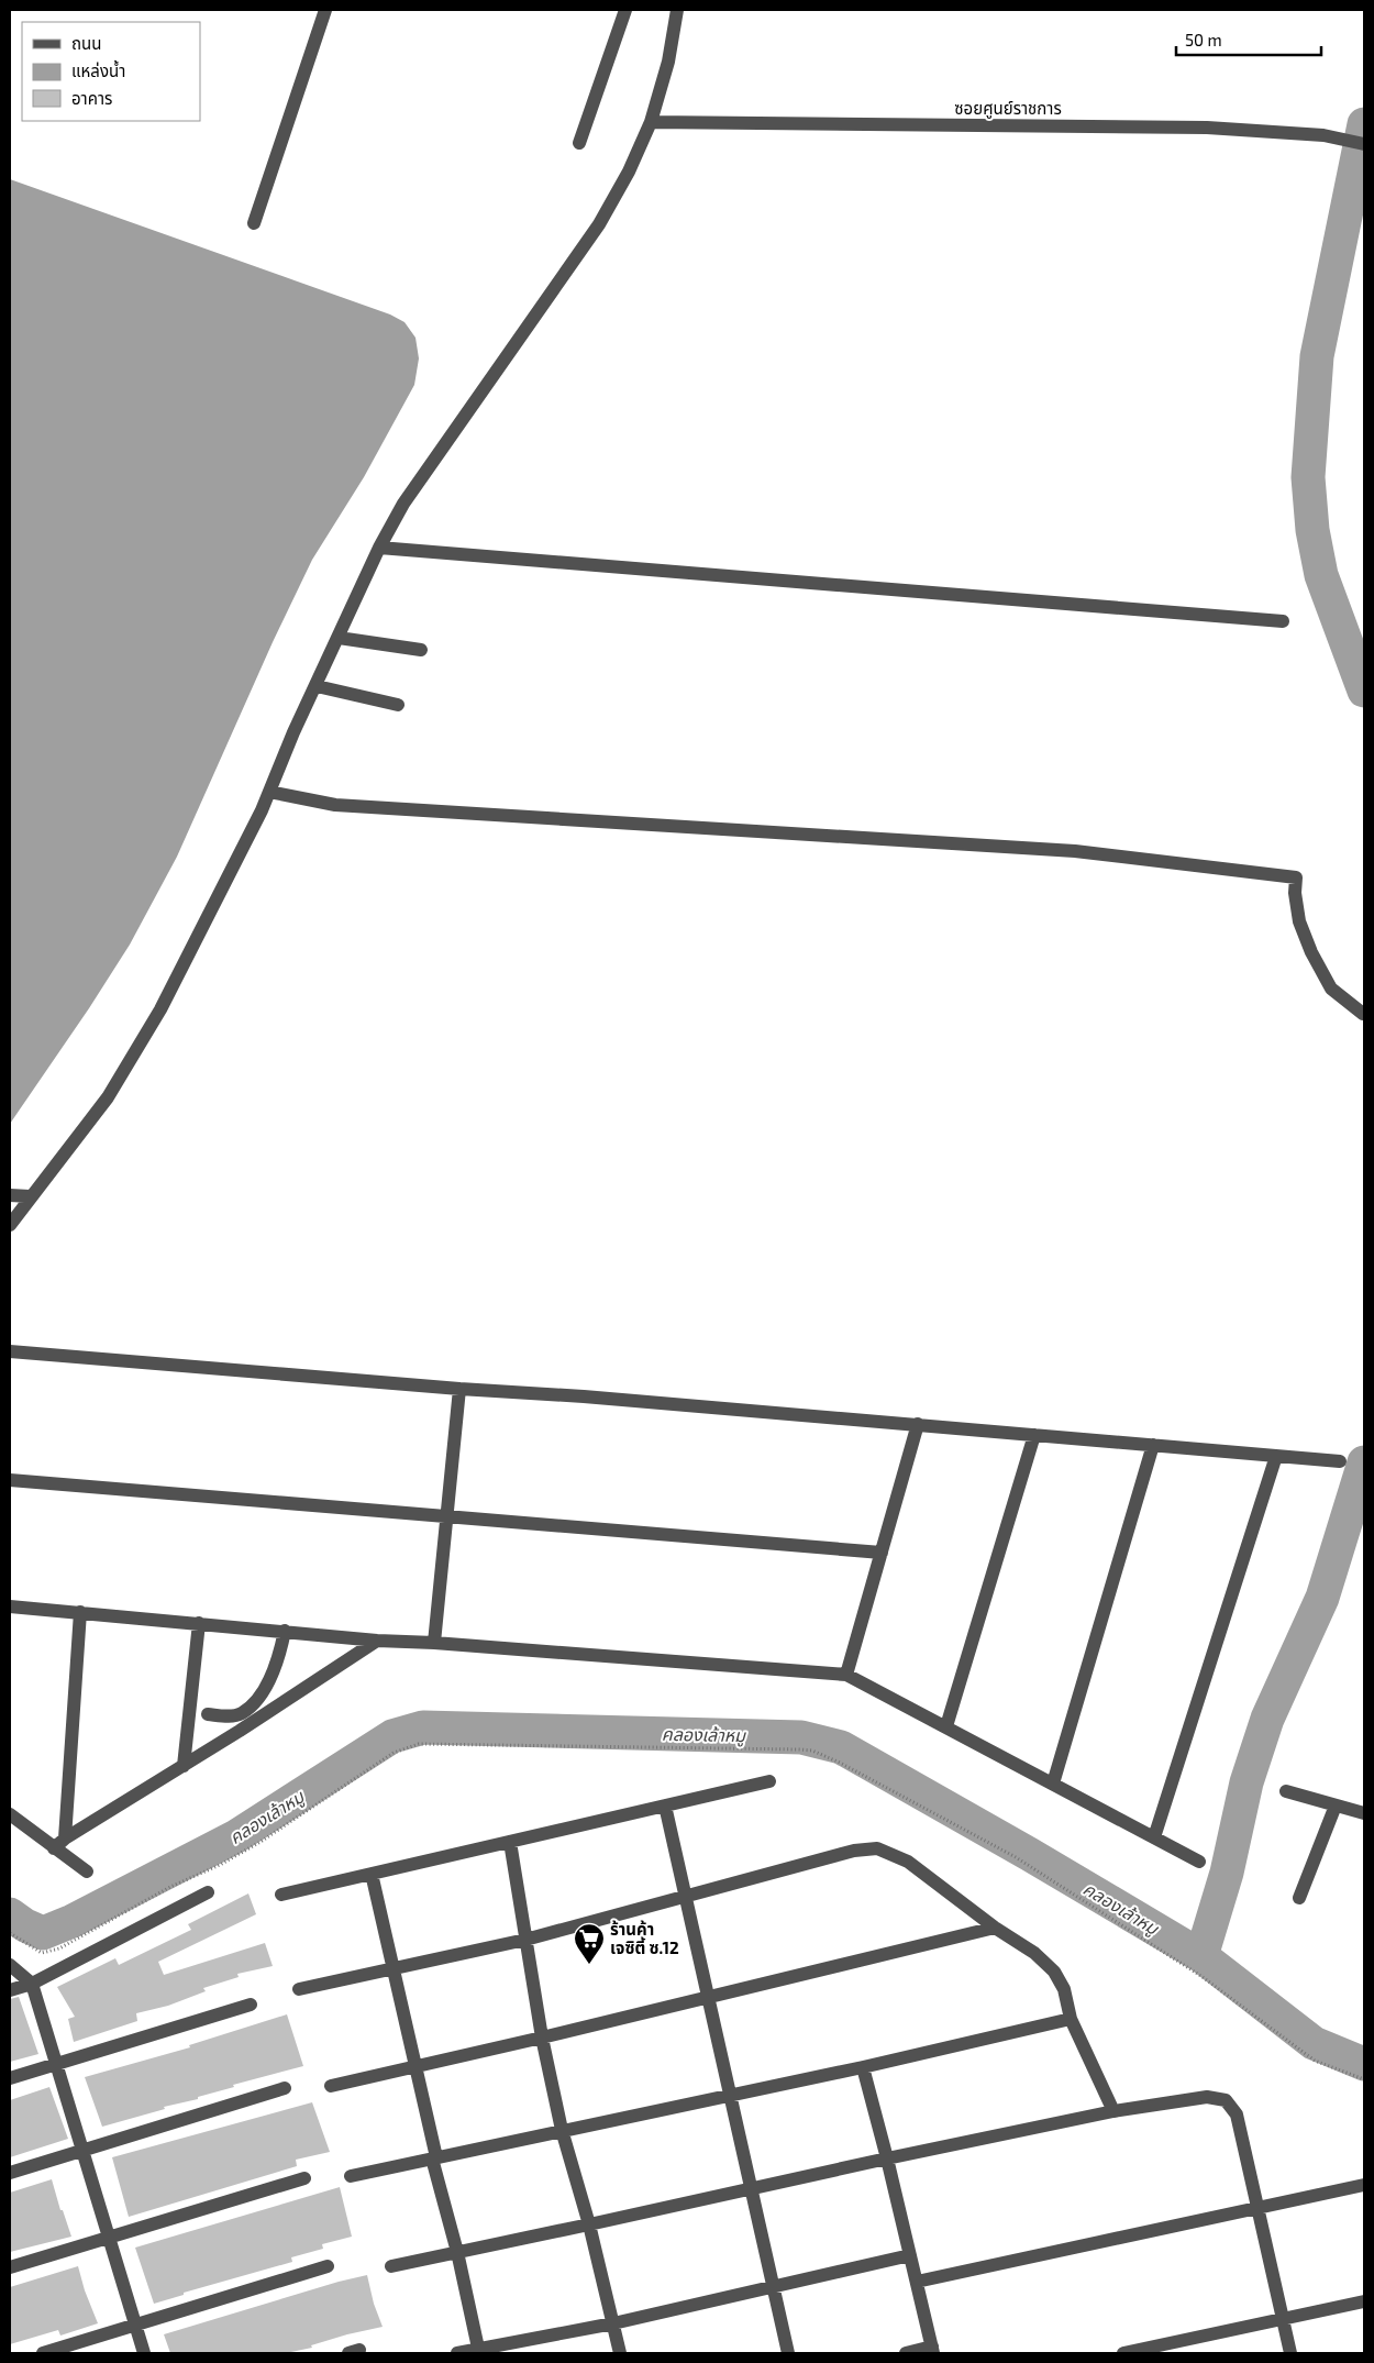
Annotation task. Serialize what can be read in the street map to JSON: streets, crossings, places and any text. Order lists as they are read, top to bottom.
{
  "streets": {
    "street": ["ซอยศูนย์ราชการ"]
  },
  "water": ["คลองเล้าหมู"],
  "places": {
    "supermarket": ["ร้านค้า เจซิตี้ ซ.12"]
  },
  "legend": ["ถนน", "แหล่งน้ำ", "อาคาร"],
  "scale_bar": "50 m"
}
